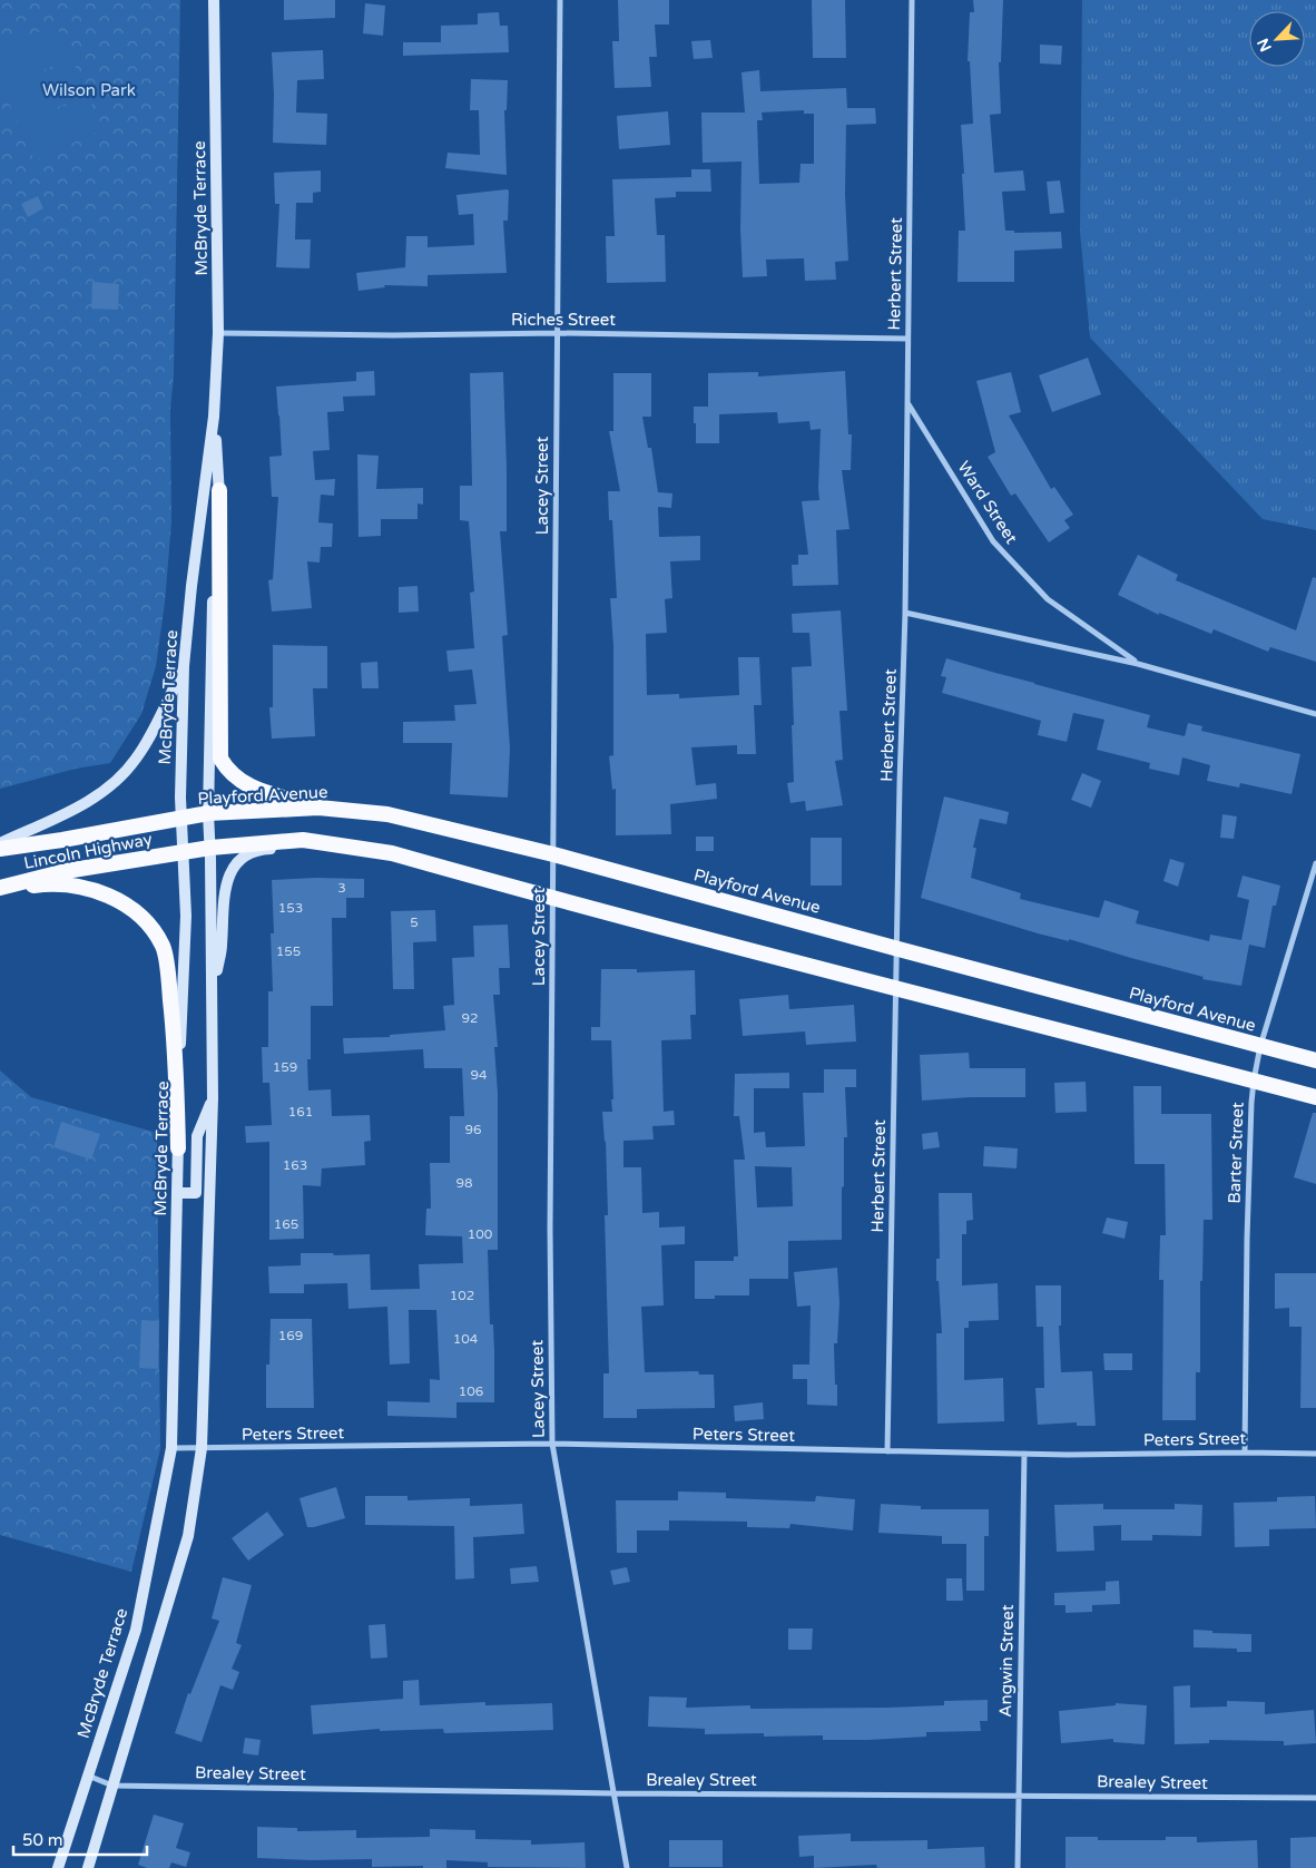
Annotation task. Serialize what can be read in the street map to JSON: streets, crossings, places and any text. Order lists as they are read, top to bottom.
{
  "streets": {
    "highway": ["Playford Avenue", "Lincoln Highway"],
    "main road": ["McBryde Terrace"],
    "street": [
      "Herbert Street",
      "Riches Street",
      "Lacey Street",
      "Ward Street",
      "Barter Street",
      "Peters Street",
      "Angwin Street",
      "Brealey Street"
    ]
  },
  "crossings": [
    ["McBryde Terrace", "Riches Street"],
    ["McBryde Terrace", "Playford Avenue"],
    ["McBryde Terrace", "Lincoln Highway"],
    ["McBryde Terrace", "Peters Street"],
    ["McBryde Terrace", "Brealey Street"],
    ["Herbert Street", "Riches Street"],
    ["Herbert Street", "Ward Street"],
    ["Herbert Street", "Playford Avenue"],
    ["Herbert Street", "Peters Street"],
    ["Riches Street", "Lacey Street"],
    ["Lacey Street", "Playford Avenue"],
    ["Lacey Street", "Peters Street"],
    ["Lacey Street", "Brealey Street"],
    ["Playford Avenue", "Lincoln Highway"],
    ["Playford Avenue", "Barter Street"],
    ["Barter Street", "Peters Street"],
    ["Peters Street", "Angwin Street"],
    ["Angwin Street", "Brealey Street"]
  ],
  "parks": ["Wilson Park"],
  "house_numbers": [
    "3",
    "153",
    "5",
    "155",
    "92",
    "159",
    "94",
    "161",
    "96",
    "163",
    "98",
    "165",
    "100",
    "102",
    "169",
    "104",
    "106"
  ],
  "scale_bar": "50 m",
  "north": "bottom left"
}
